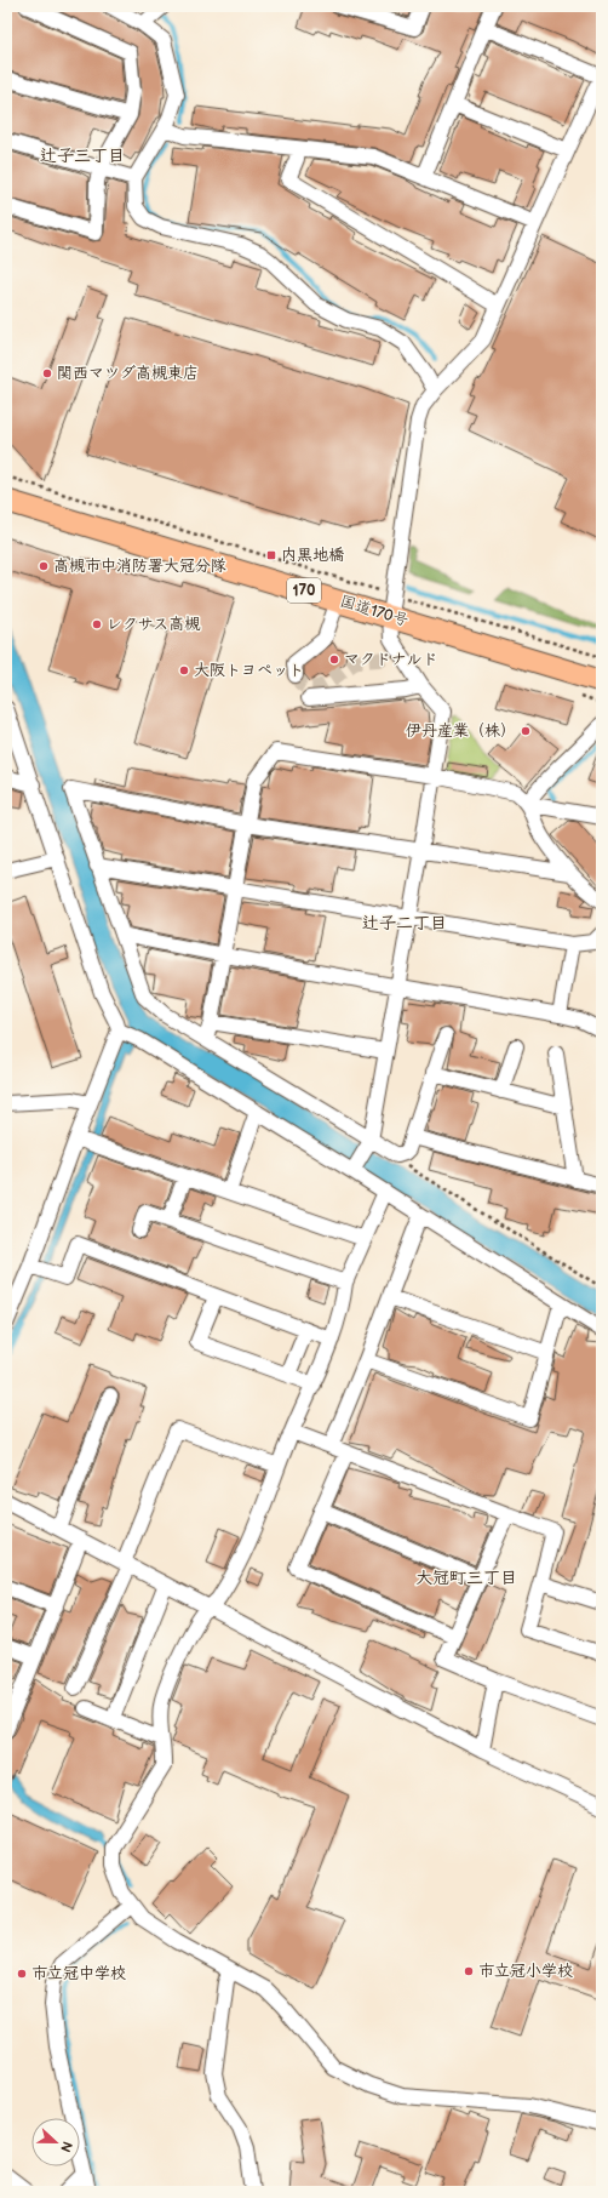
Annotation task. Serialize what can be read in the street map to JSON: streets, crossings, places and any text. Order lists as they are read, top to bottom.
{
  "streets": {
    "highway": ["170", "国道170号"]
  },
  "districts": ["辻子三丁目", "辻子二丁目", "大冠町三丁目"],
  "places": {
    "other": [
      "関西マツダ高槻東店",
      "高槻市中消防署大冠分隊",
      "レクサス高槻",
      "マクドナルド",
      "大阪トヨペット",
      "伊丹産業（株）",
      "市立冠小学校",
      "市立冠中学校"
    ],
    "transit": ["内黒地橋"]
  },
  "north": "right"
}
